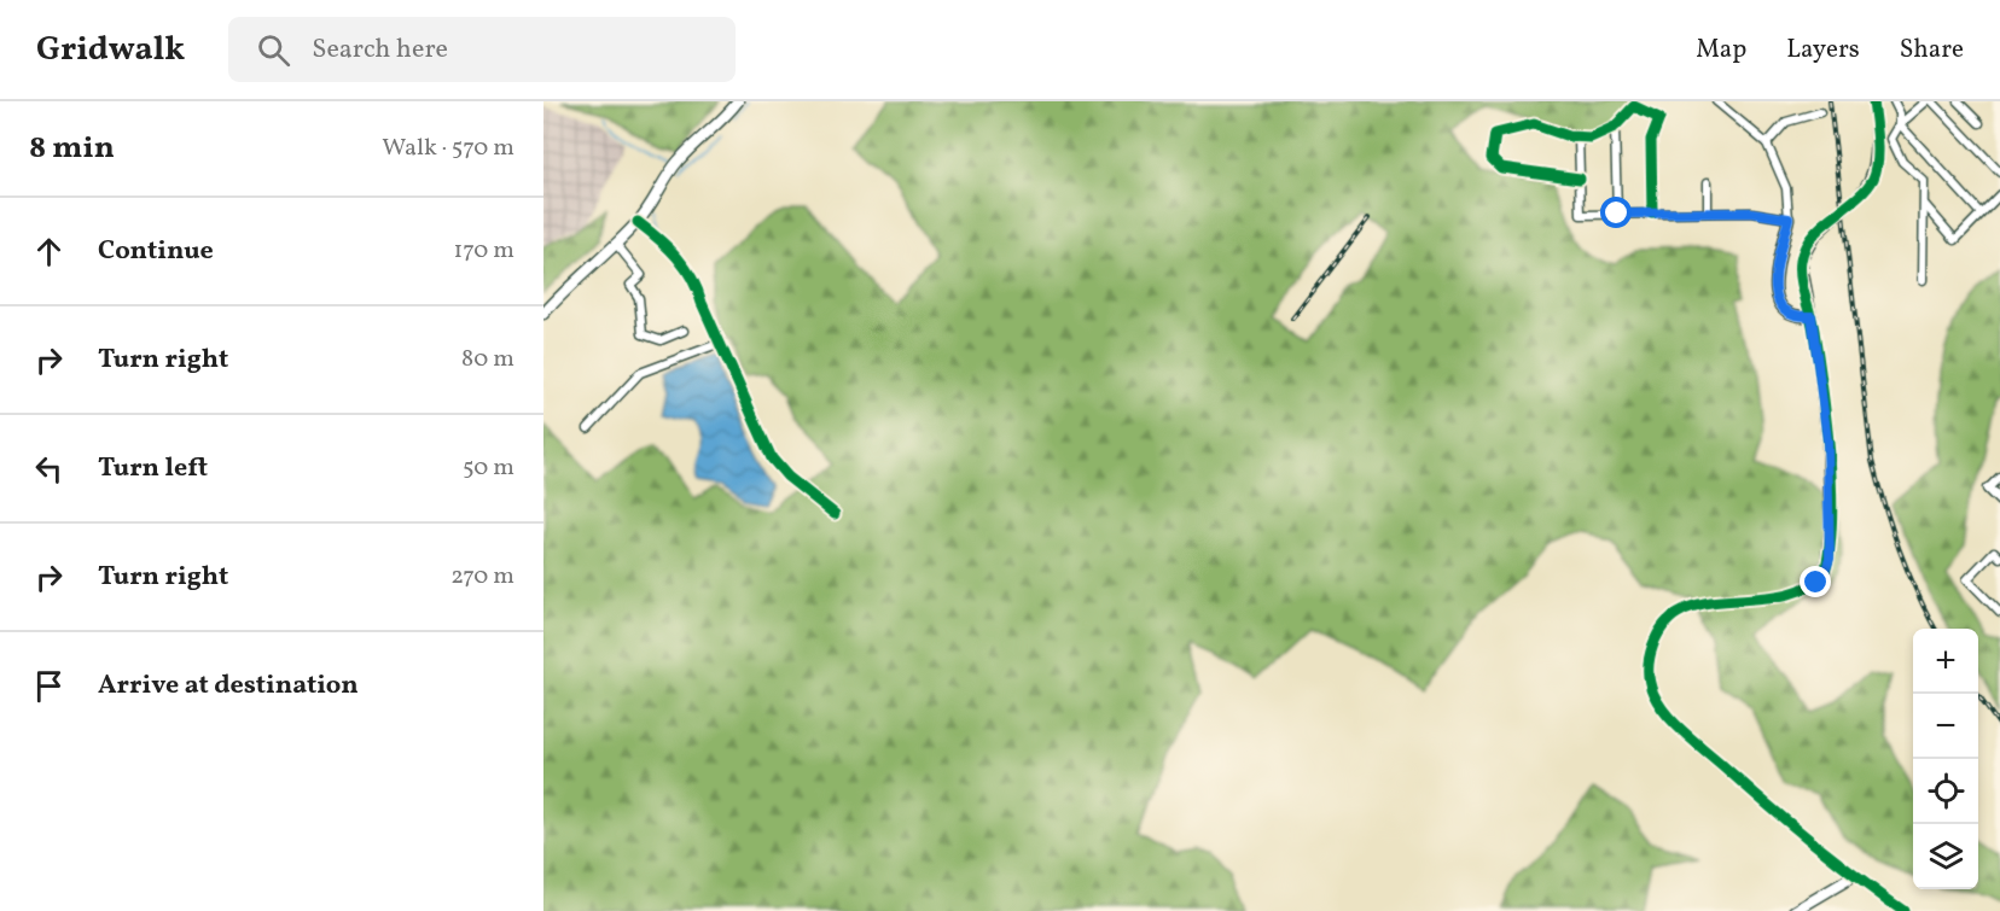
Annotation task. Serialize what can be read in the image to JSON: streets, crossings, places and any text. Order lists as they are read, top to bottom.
{
  "page": {
    "header": "Gridwalk",
    "search": "Search here",
    "nav": ["Map", "Layers", "Share"],
    "heading": ["8 min", "Walk · 570 m"],
    "list": [
      ["Continue", "170 m"],
      ["Turn right", "80 m"],
      ["Turn left", "50 m"],
      ["Turn right", "270 m"],
      "Arrive at destination"
    ],
    "map_buttons": ["+", "−"]
  }
}
